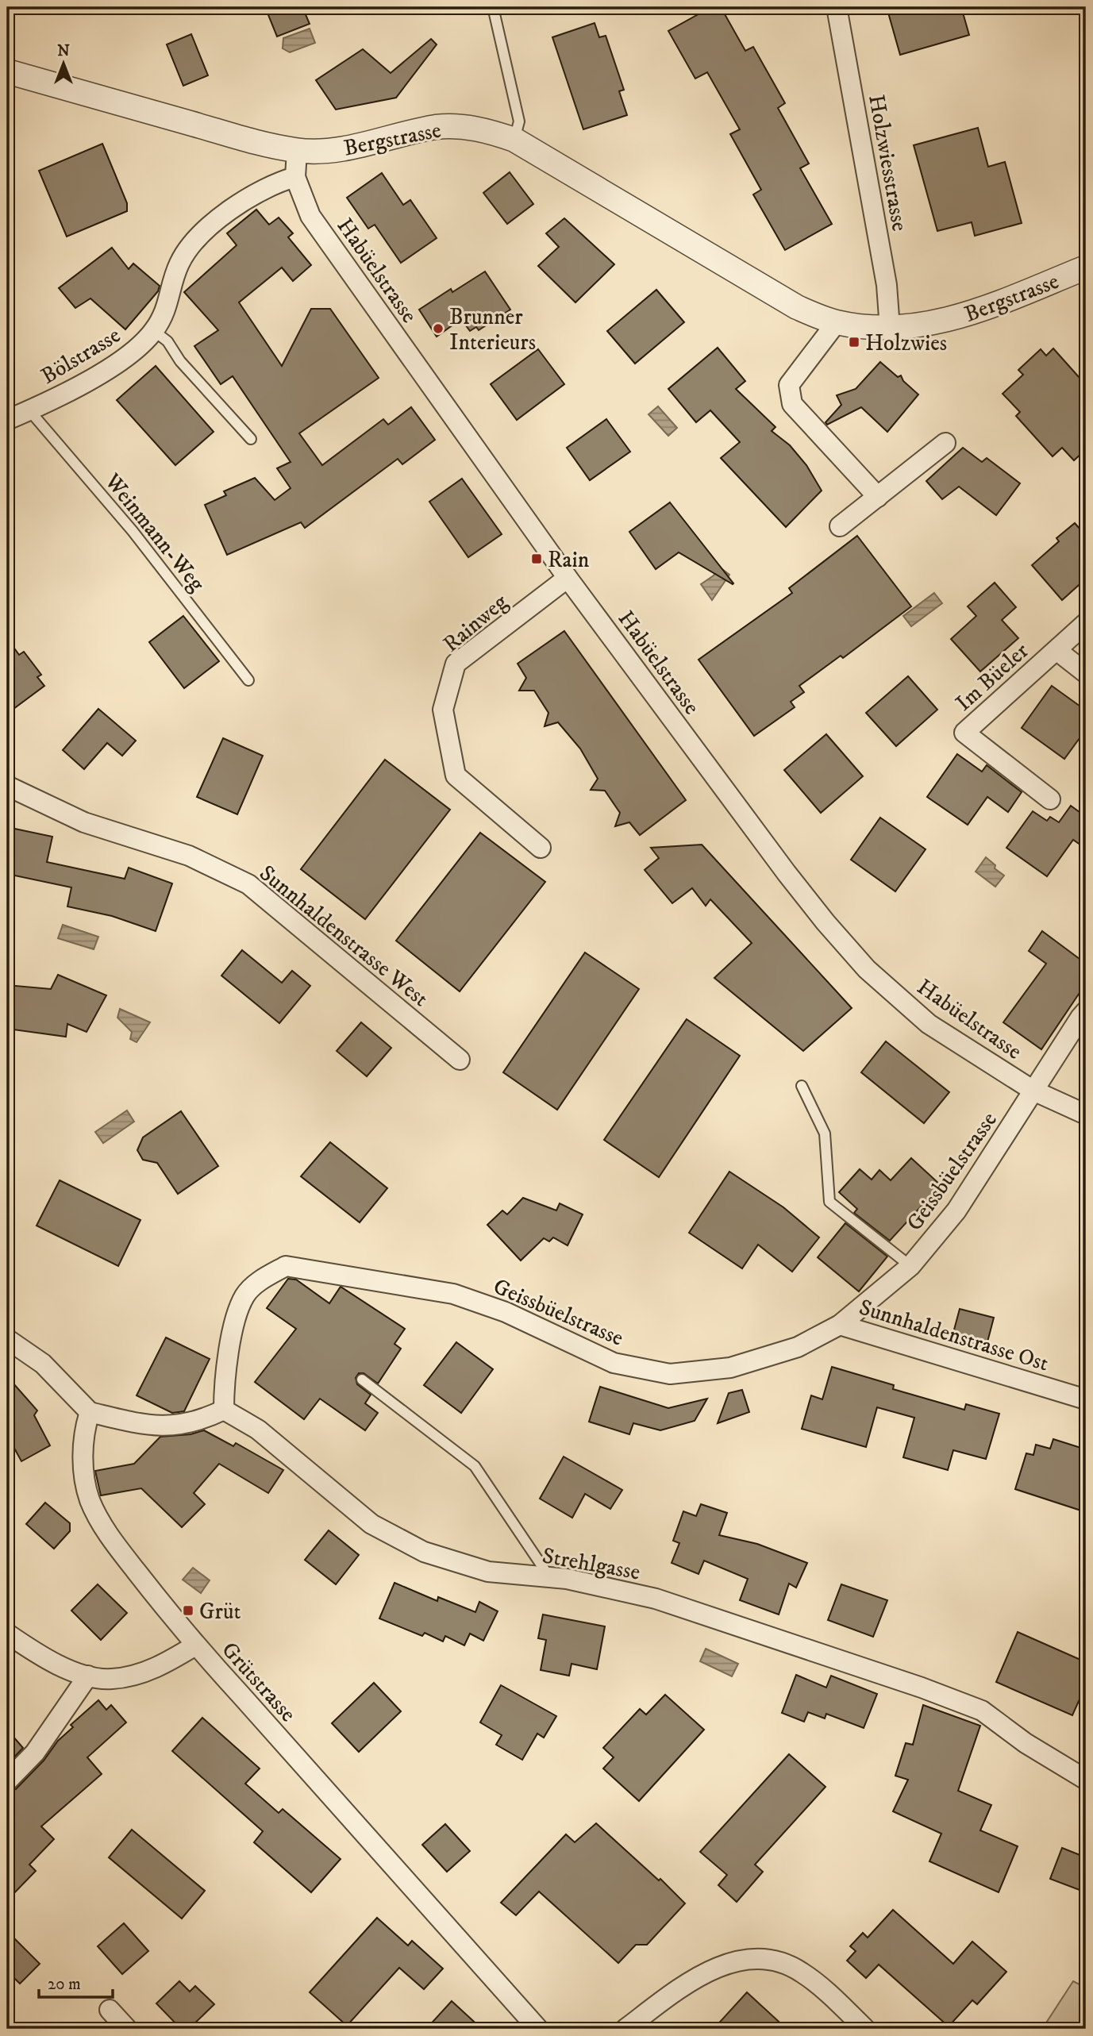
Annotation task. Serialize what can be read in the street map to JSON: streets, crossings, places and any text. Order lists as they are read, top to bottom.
{
  "streets": {
    "street": [
      "Bergstrasse",
      "Holzwiesstrasse",
      "Habüelstrasse",
      "Bölstrasse",
      "Rainweg",
      "Im Büeler",
      "Sunnhaldenstrasse West",
      "Geissbüelstrasse",
      "Sunnhaldenstrasse Ost",
      "Strehlgasse",
      "Grütstrasse"
    ],
    "lane": ["Weinmann-Weg"]
  },
  "crossings": [
    ["Bergstrasse", "Holzwiesstrasse"],
    ["Bergstrasse", "Habüelstrasse"],
    ["Habüelstrasse", "Bölstrasse"],
    ["Habüelstrasse", "Rainweg"],
    ["Habüelstrasse", "Geissbüelstrasse"],
    ["Bölstrasse", "Weinmann-Weg"],
    ["Geissbüelstrasse", "Sunnhaldenstrasse Ost"],
    ["Geissbüelstrasse", "Strehlgasse"]
  ],
  "places": {
    "other": ["Brunner Interieurs"],
    "transit": ["Holzwies", "Rain", "Grüt"]
  },
  "scale_bar": "20 m",
  "north": "top"
}
